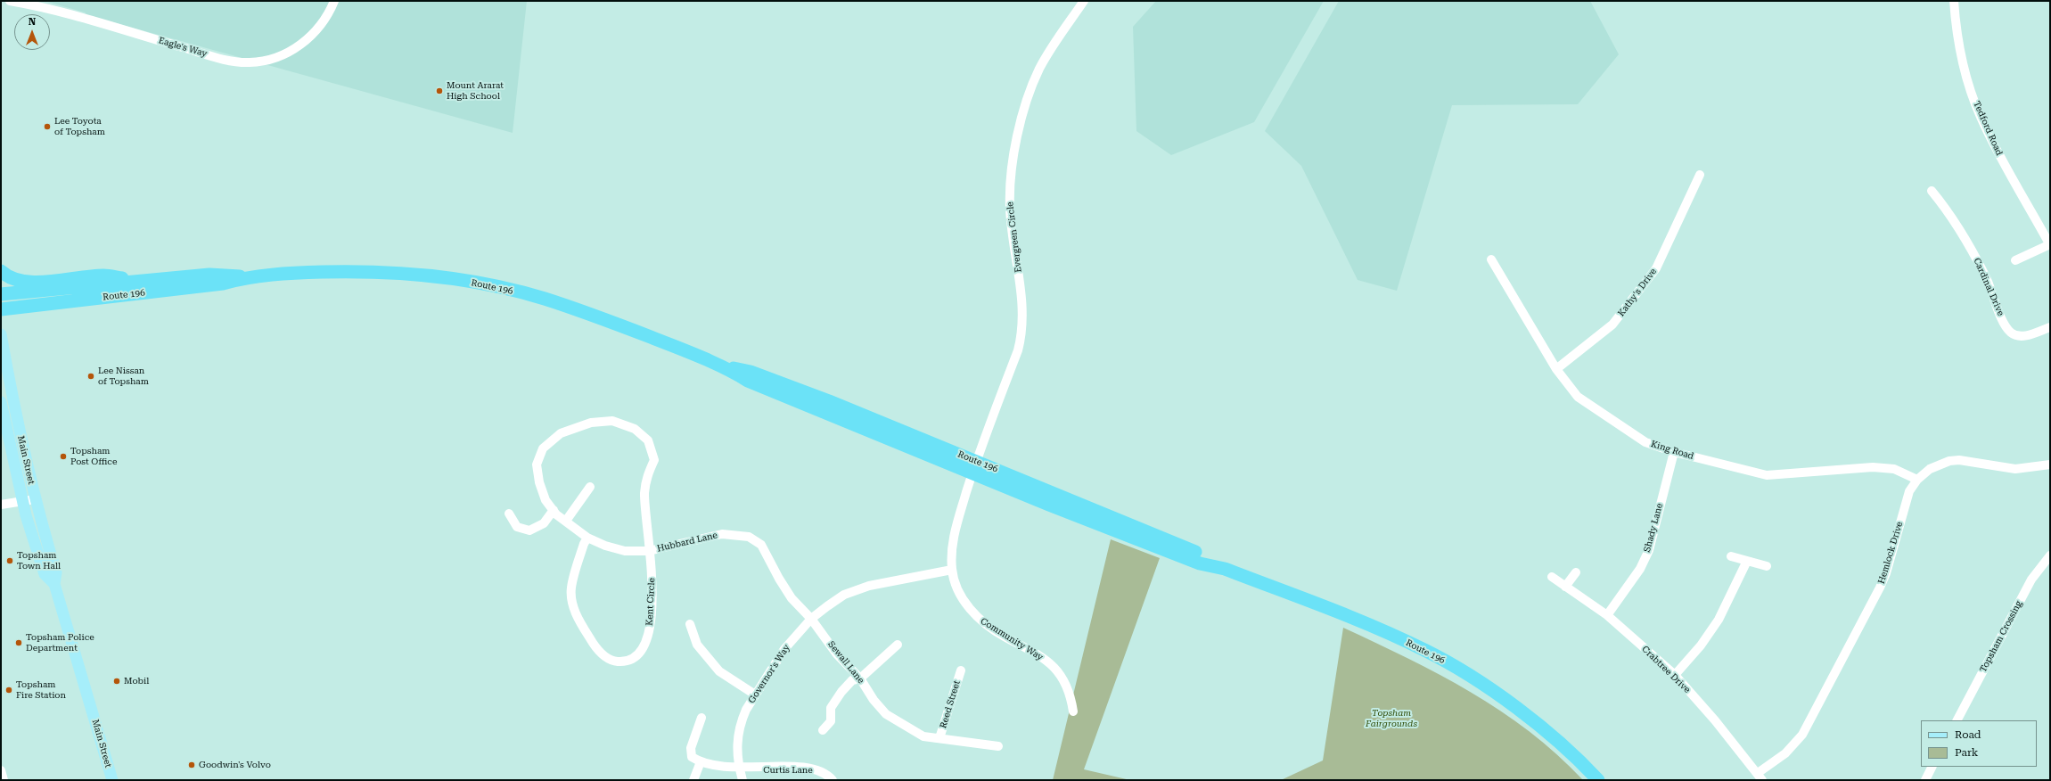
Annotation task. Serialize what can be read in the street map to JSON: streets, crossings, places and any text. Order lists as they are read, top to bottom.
{
  "streets": {
    "highway": ["Route 196"],
    "main road": ["Main Street"],
    "street": [
      "Eagle's Way",
      "Tedford Road",
      "Evergreen Circle",
      "Cardinal Drive",
      "Kathy's Drive",
      "King Road",
      "Shady Lane",
      "Hubbard Lane",
      "Hemlock Drive",
      "Kent Circle",
      "Topsham Crossing",
      "Community Way",
      "Sewall Lane",
      "Crabtree Drive",
      "Governor's Way",
      "Reed Street",
      "Curtis Lane"
    ]
  },
  "crossings": [
    ["Evergreen Circle", "Route 196"],
    ["Evergreen Circle", "Community Way"],
    ["Route 196", "Community Way"],
    ["Kathy's Drive", "King Road"],
    ["King Road", "Shady Lane"],
    ["King Road", "Hemlock Drive"],
    ["Shady Lane", "Crabtree Drive"],
    ["Hubbard Lane", "Kent Circle"],
    ["Hubbard Lane", "Sewall Lane"],
    ["Hubbard Lane", "Governor's Way"],
    ["Hemlock Drive", "Crabtree Drive"],
    ["Community Way", "Governor's Way"],
    ["Sewall Lane", "Governor's Way"],
    ["Sewall Lane", "Reed Street"],
    ["Governor's Way", "Curtis Lane"]
  ],
  "parks": ["Topsham Fairgrounds"],
  "places": [
    "Mount Ararat High School",
    "Lee Toyota of Topsham",
    "Lee Nissan of Topsham",
    "Topsham Post Office",
    "Topsham Town Hall",
    "Topsham Police Department",
    "Mobil",
    "Topsham Fire Station",
    "Goodwin's Volvo"
  ],
  "legend": ["Road", "Park"],
  "north": "top"
}
